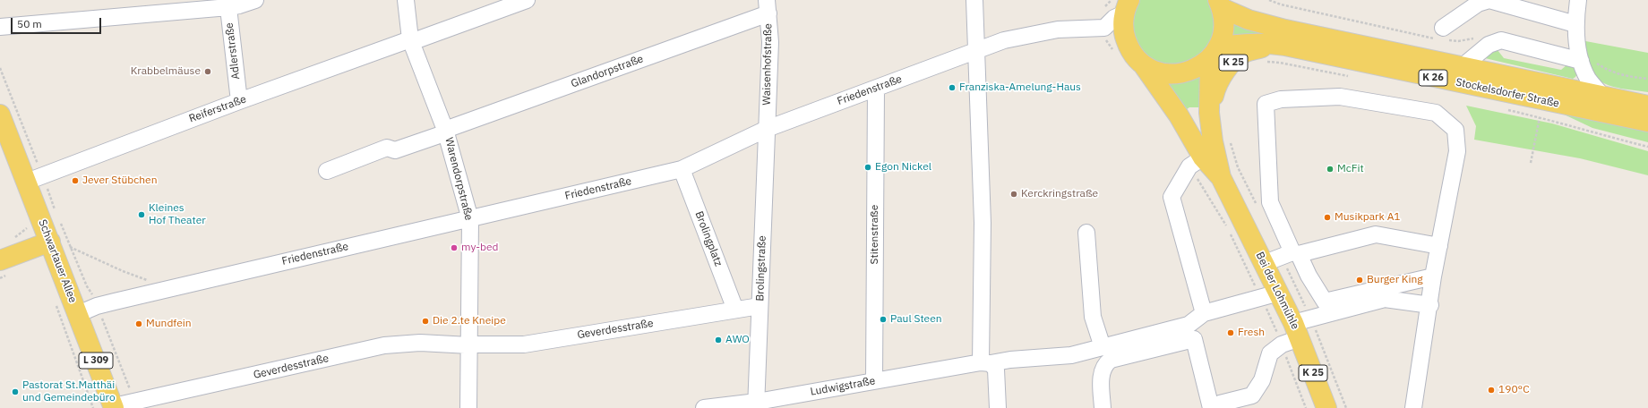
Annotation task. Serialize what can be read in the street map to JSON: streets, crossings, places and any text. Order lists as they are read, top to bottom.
{
  "streets": {
    "main road": [
      "K 25",
      "K 26",
      "Stockelsdorfer Straße",
      "Schwartauer Allee",
      "Bei der Lohmühle",
      "L 309"
    ],
    "street": [
      "Adlerstraße",
      "Waisenhofstraße",
      "Glandorpstraße",
      "Friedenstraße",
      "Reiferstraße",
      "Warendorpstraße",
      "Stitenstraße",
      "Brolingplatz",
      "Brolingstraße",
      "Geverdesstraße",
      "Ludwigstraße"
    ]
  },
  "crossings": [
    ["Adlerstraße", "Reiferstraße"],
    ["K 25", "Stockelsdorfer Straße"],
    ["K 25", "Bei der Lohmühle"],
    ["Waisenhofstraße", "Glandorpstraße"],
    ["Waisenhofstraße", "Friedenstraße"],
    ["Waisenhofstraße", "Brolingstraße"],
    ["Glandorpstraße", "Warendorpstraße"],
    ["Friedenstraße", "Warendorpstraße"],
    ["Friedenstraße", "Stitenstraße"],
    ["Friedenstraße", "Brolingplatz"],
    ["Friedenstraße", "Schwartauer Allee"],
    ["Friedenstraße", "Brolingstraße"],
    ["Stockelsdorfer Straße", "Bei der Lohmühle"],
    ["Reiferstraße", "Warendorpstraße"],
    ["Reiferstraße", "Schwartauer Allee"],
    ["Warendorpstraße", "Geverdesstraße"],
    ["Stitenstraße", "Ludwigstraße"],
    ["Brolingplatz", "Geverdesstraße"],
    ["Schwartauer Allee", "Geverdesstraße"],
    ["Brolingstraße", "Geverdesstraße"],
    ["Brolingstraße", "Ludwigstraße"]
  ],
  "places": [
    "Krabbelmäuse",
    "Franziska-Amelung-Haus",
    "Egon Nickel",
    "McFit",
    "Jever Stübchen",
    "Kerckringstraße",
    "Kleines Hof Theater",
    "Musikpark A1",
    "my-bed",
    "Burger King",
    "Paul Steen",
    "Die 2.te Kneipe",
    "Mundfein",
    "Fresh",
    "AWO",
    "190°C",
    "Pastorat St.Matthäi und Gemeindebüro"
  ],
  "scale_bar": "50 m"
}
